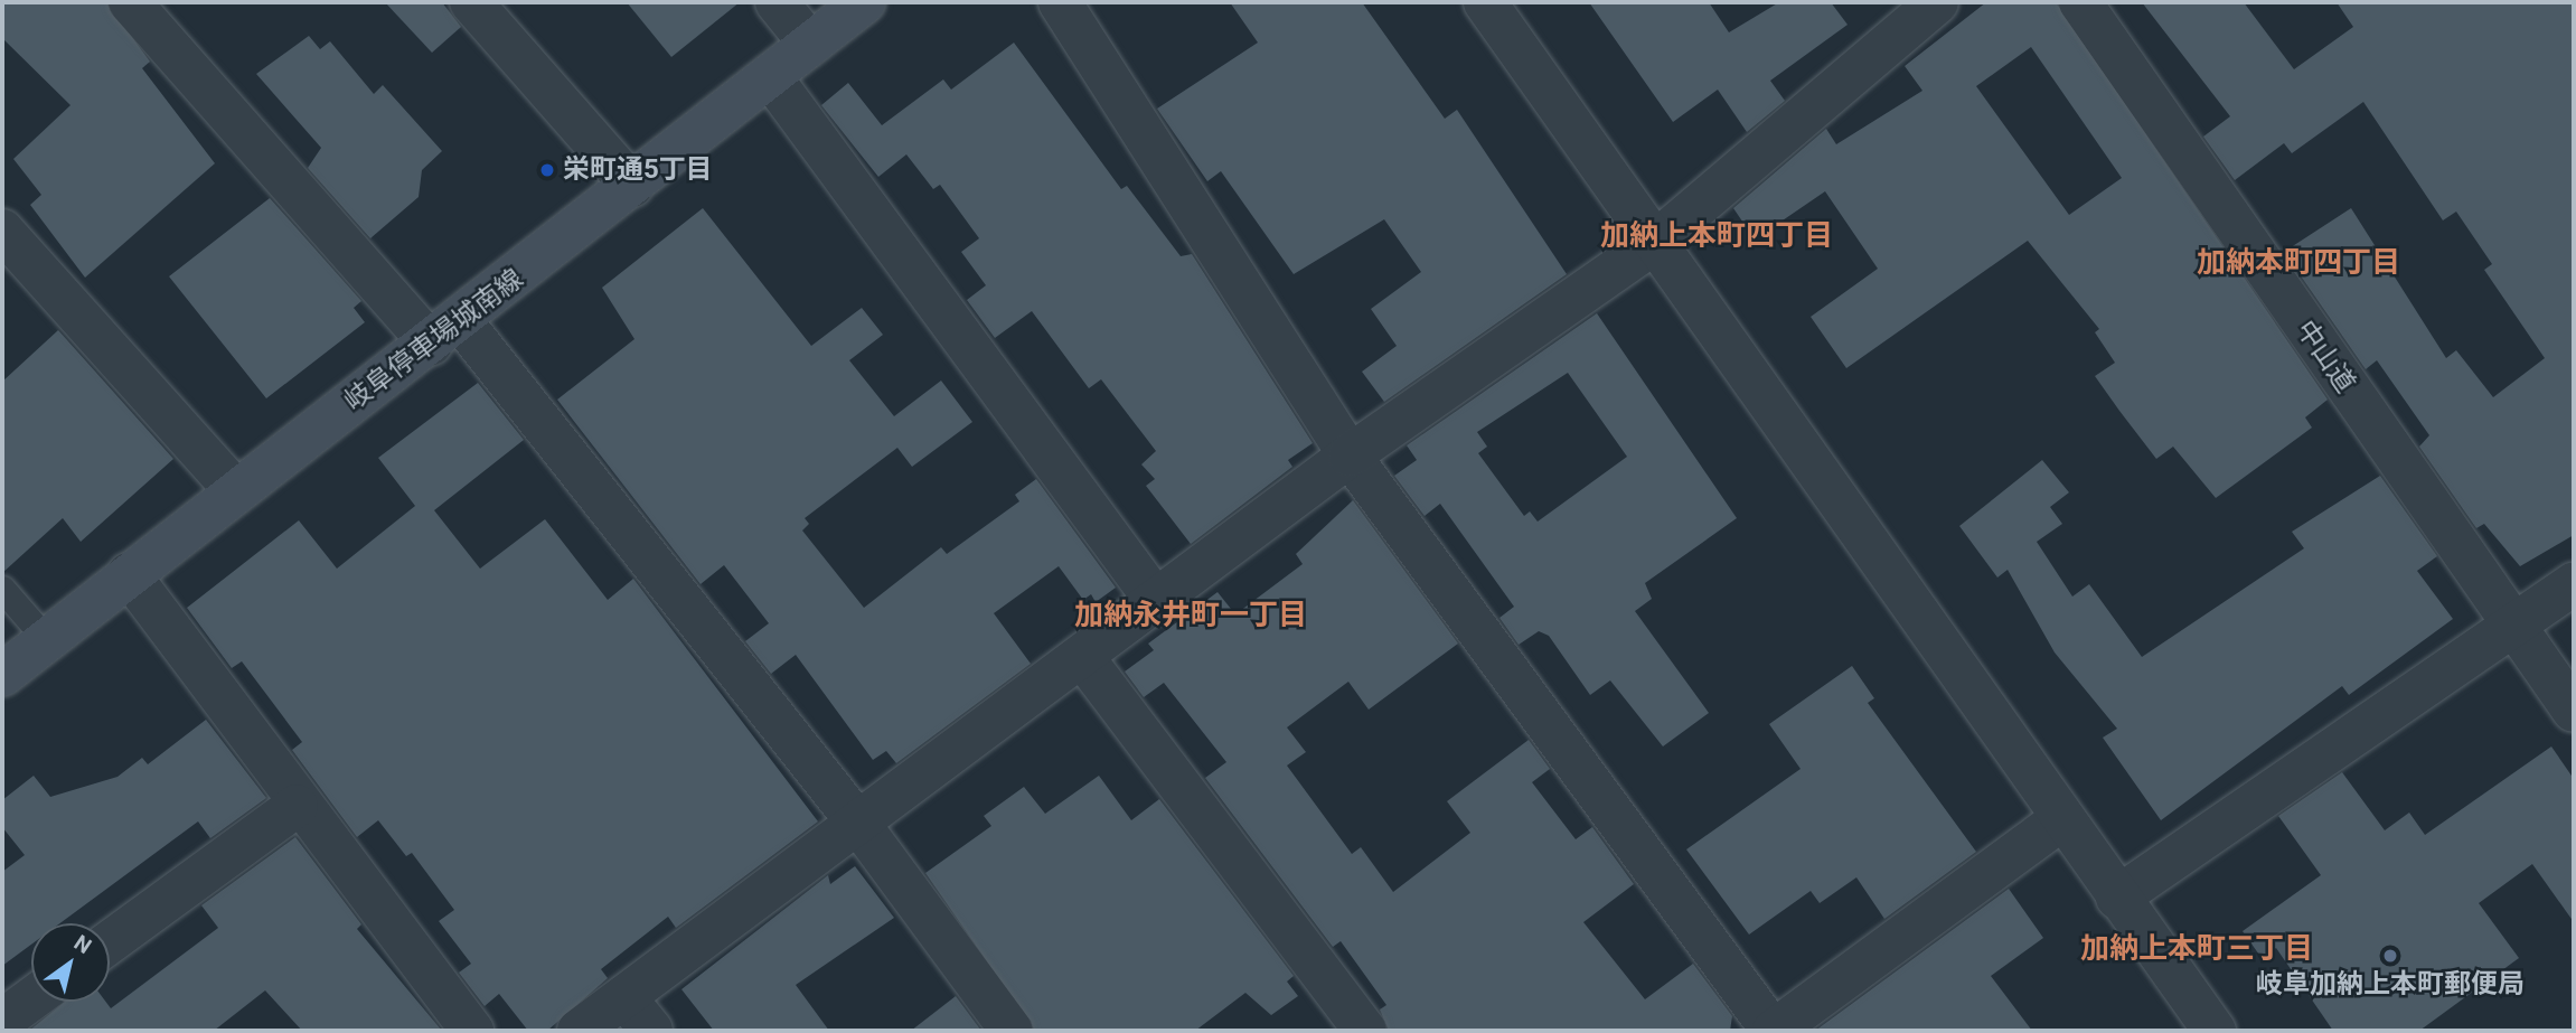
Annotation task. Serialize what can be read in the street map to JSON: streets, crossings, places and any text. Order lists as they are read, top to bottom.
{
  "streets": {
    "main road": ["岐阜停車場城南線"],
    "street": ["中山道"]
  },
  "districts": [
    "加納上本町四丁目",
    "加納本町四丁目",
    "加納永井町一丁目",
    "加納上本町三丁目"
  ],
  "places": ["栄町通5丁目", "岐阜加納上本町郵便局"],
  "north": "top right"
}
